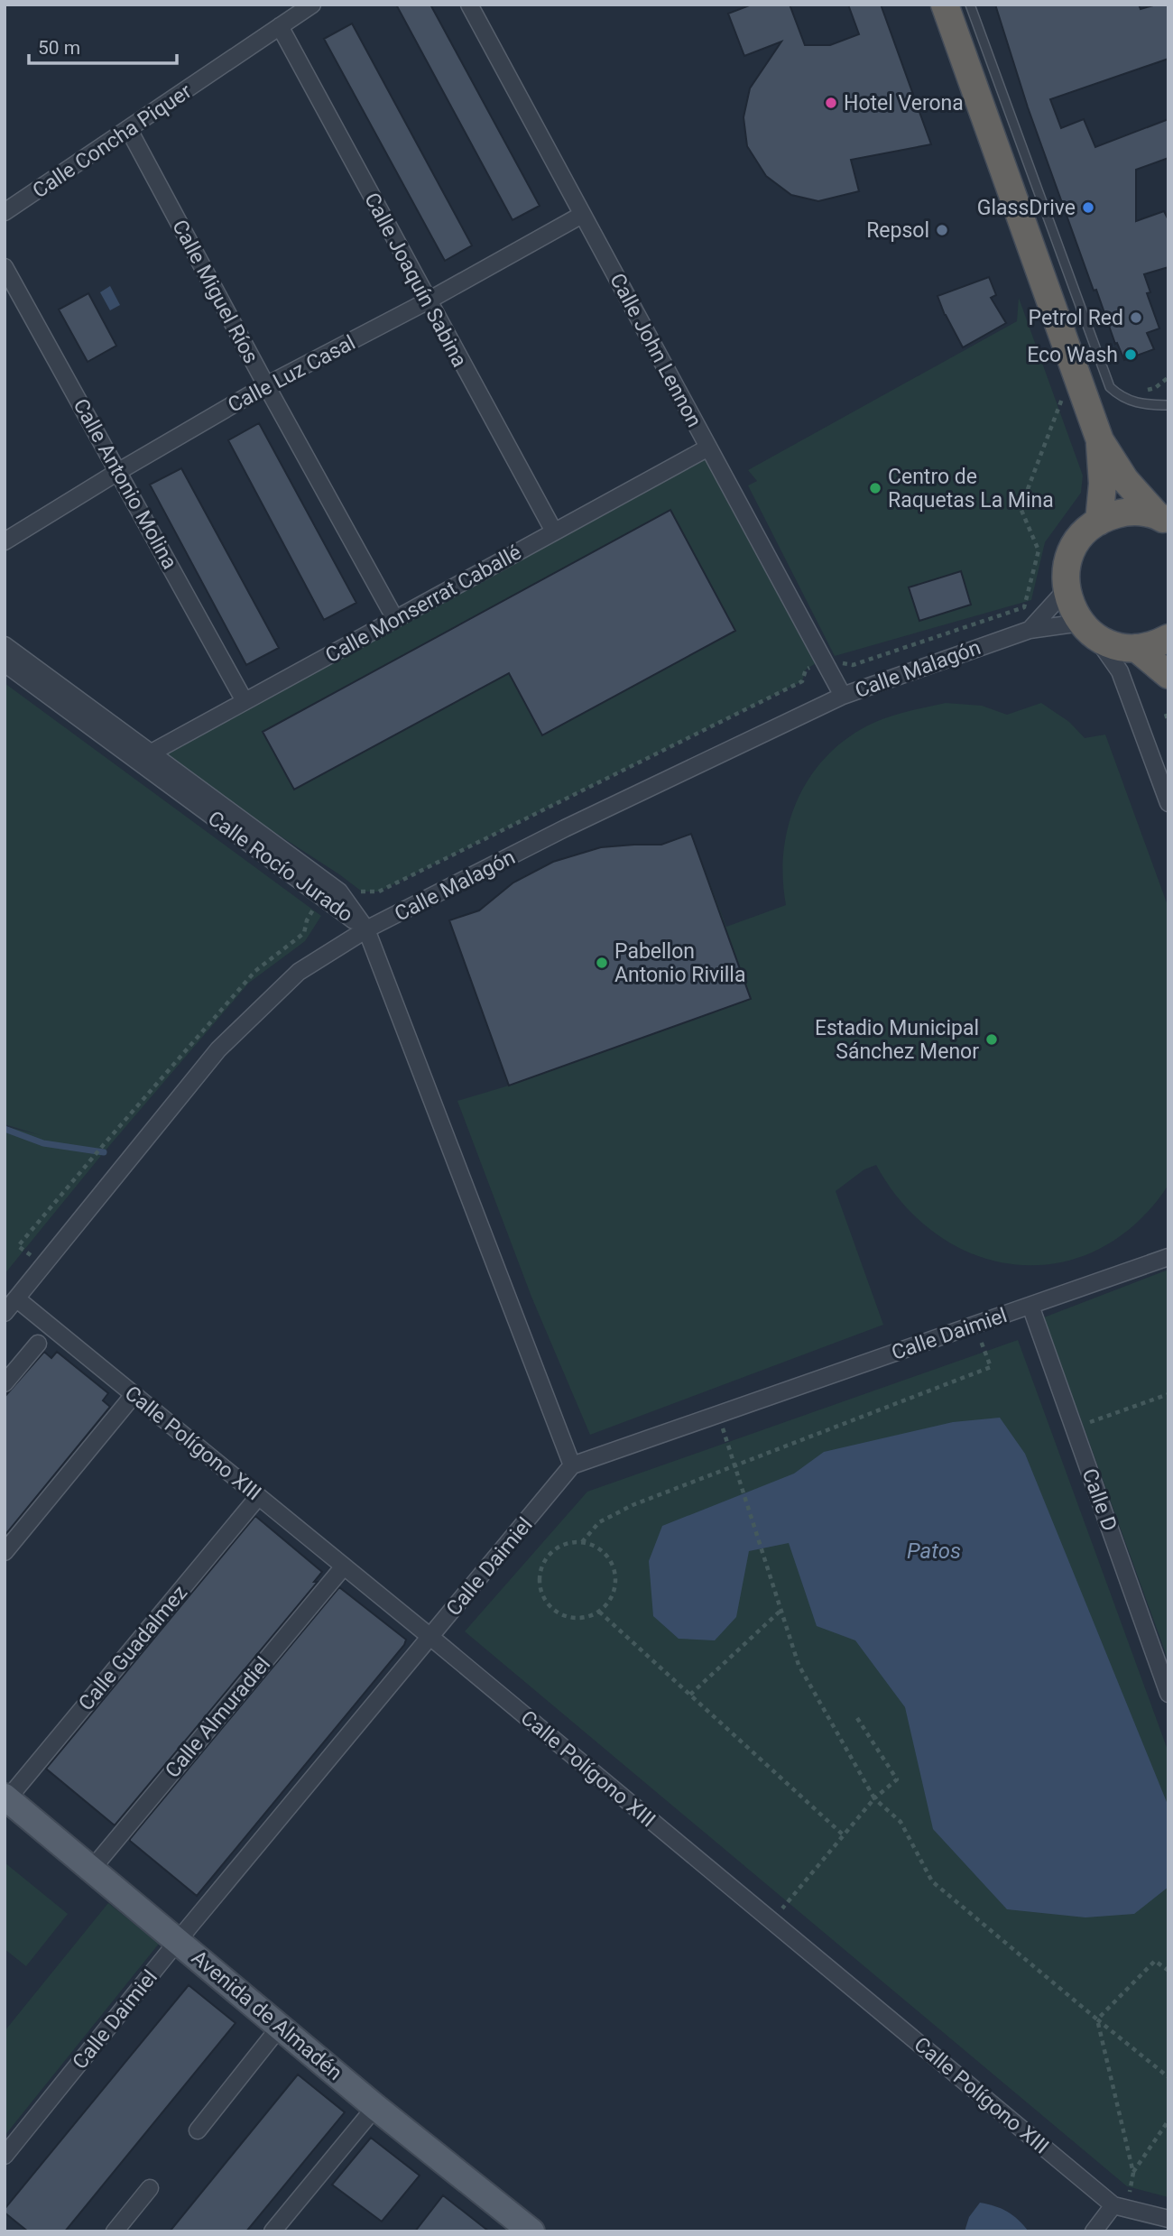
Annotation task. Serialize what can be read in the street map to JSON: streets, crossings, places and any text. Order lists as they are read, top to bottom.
{
  "streets": {
    "main road": ["Avenida de Almadén"],
    "street": [
      "Calle Concha Piquer",
      "Calle Joaquín Sabina",
      "Calle Miguel Ríos",
      "Calle John Lennon",
      "Calle Luz Casal",
      "Calle Antonio Molina",
      "Calle Monserrat Caballé",
      "Calle Malagón",
      "Calle Rocío Jurado",
      "Calle Daimiel",
      "Calle Polígono XIII",
      "Calle D",
      "Calle Guadalmez",
      "Calle Almuradiel"
    ]
  },
  "crossings": [
    ["Calle Concha Piquer", "Calle Joaquín Sabina"],
    ["Calle Concha Piquer", "Calle Miguel Ríos"],
    ["Calle Joaquín Sabina", "Calle Luz Casal"],
    ["Calle Joaquín Sabina", "Calle Monserrat Caballé"],
    ["Calle Miguel Ríos", "Calle Luz Casal"],
    ["Calle Miguel Ríos", "Calle Monserrat Caballé"],
    ["Calle John Lennon", "Calle Luz Casal"],
    ["Calle John Lennon", "Calle Monserrat Caballé"],
    ["Calle John Lennon", "Calle Malagón"],
    ["Calle Luz Casal", "Calle Antonio Molina"],
    ["Calle Antonio Molina", "Calle Monserrat Caballé"],
    ["Calle Monserrat Caballé", "Calle Rocío Jurado"],
    ["Calle Malagón", "Calle Rocío Jurado"],
    ["Calle Malagón", "Calle Polígono XIII"],
    ["Calle Daimiel", "Calle Polígono XIII"],
    ["Calle Daimiel", "Calle D"],
    ["Calle Daimiel", "Avenida de Almadén"],
    ["Calle Polígono XIII", "Calle Guadalmez"],
    ["Calle Polígono XIII", "Calle Almuradiel"],
    ["Calle Guadalmez", "Avenida de Almadén"],
    ["Calle Almuradiel", "Avenida de Almadén"]
  ],
  "water": ["Patos"],
  "places": [
    "Hotel Verona",
    "GlassDrive",
    "Repsol",
    "Petrol Red",
    "Eco Wash",
    "Centro de Raquetas La Mina",
    "Pabellon Antonio Rivilla",
    "Estadio Municipal Sánchez Menor"
  ],
  "scale_bar": "50 m"
}
